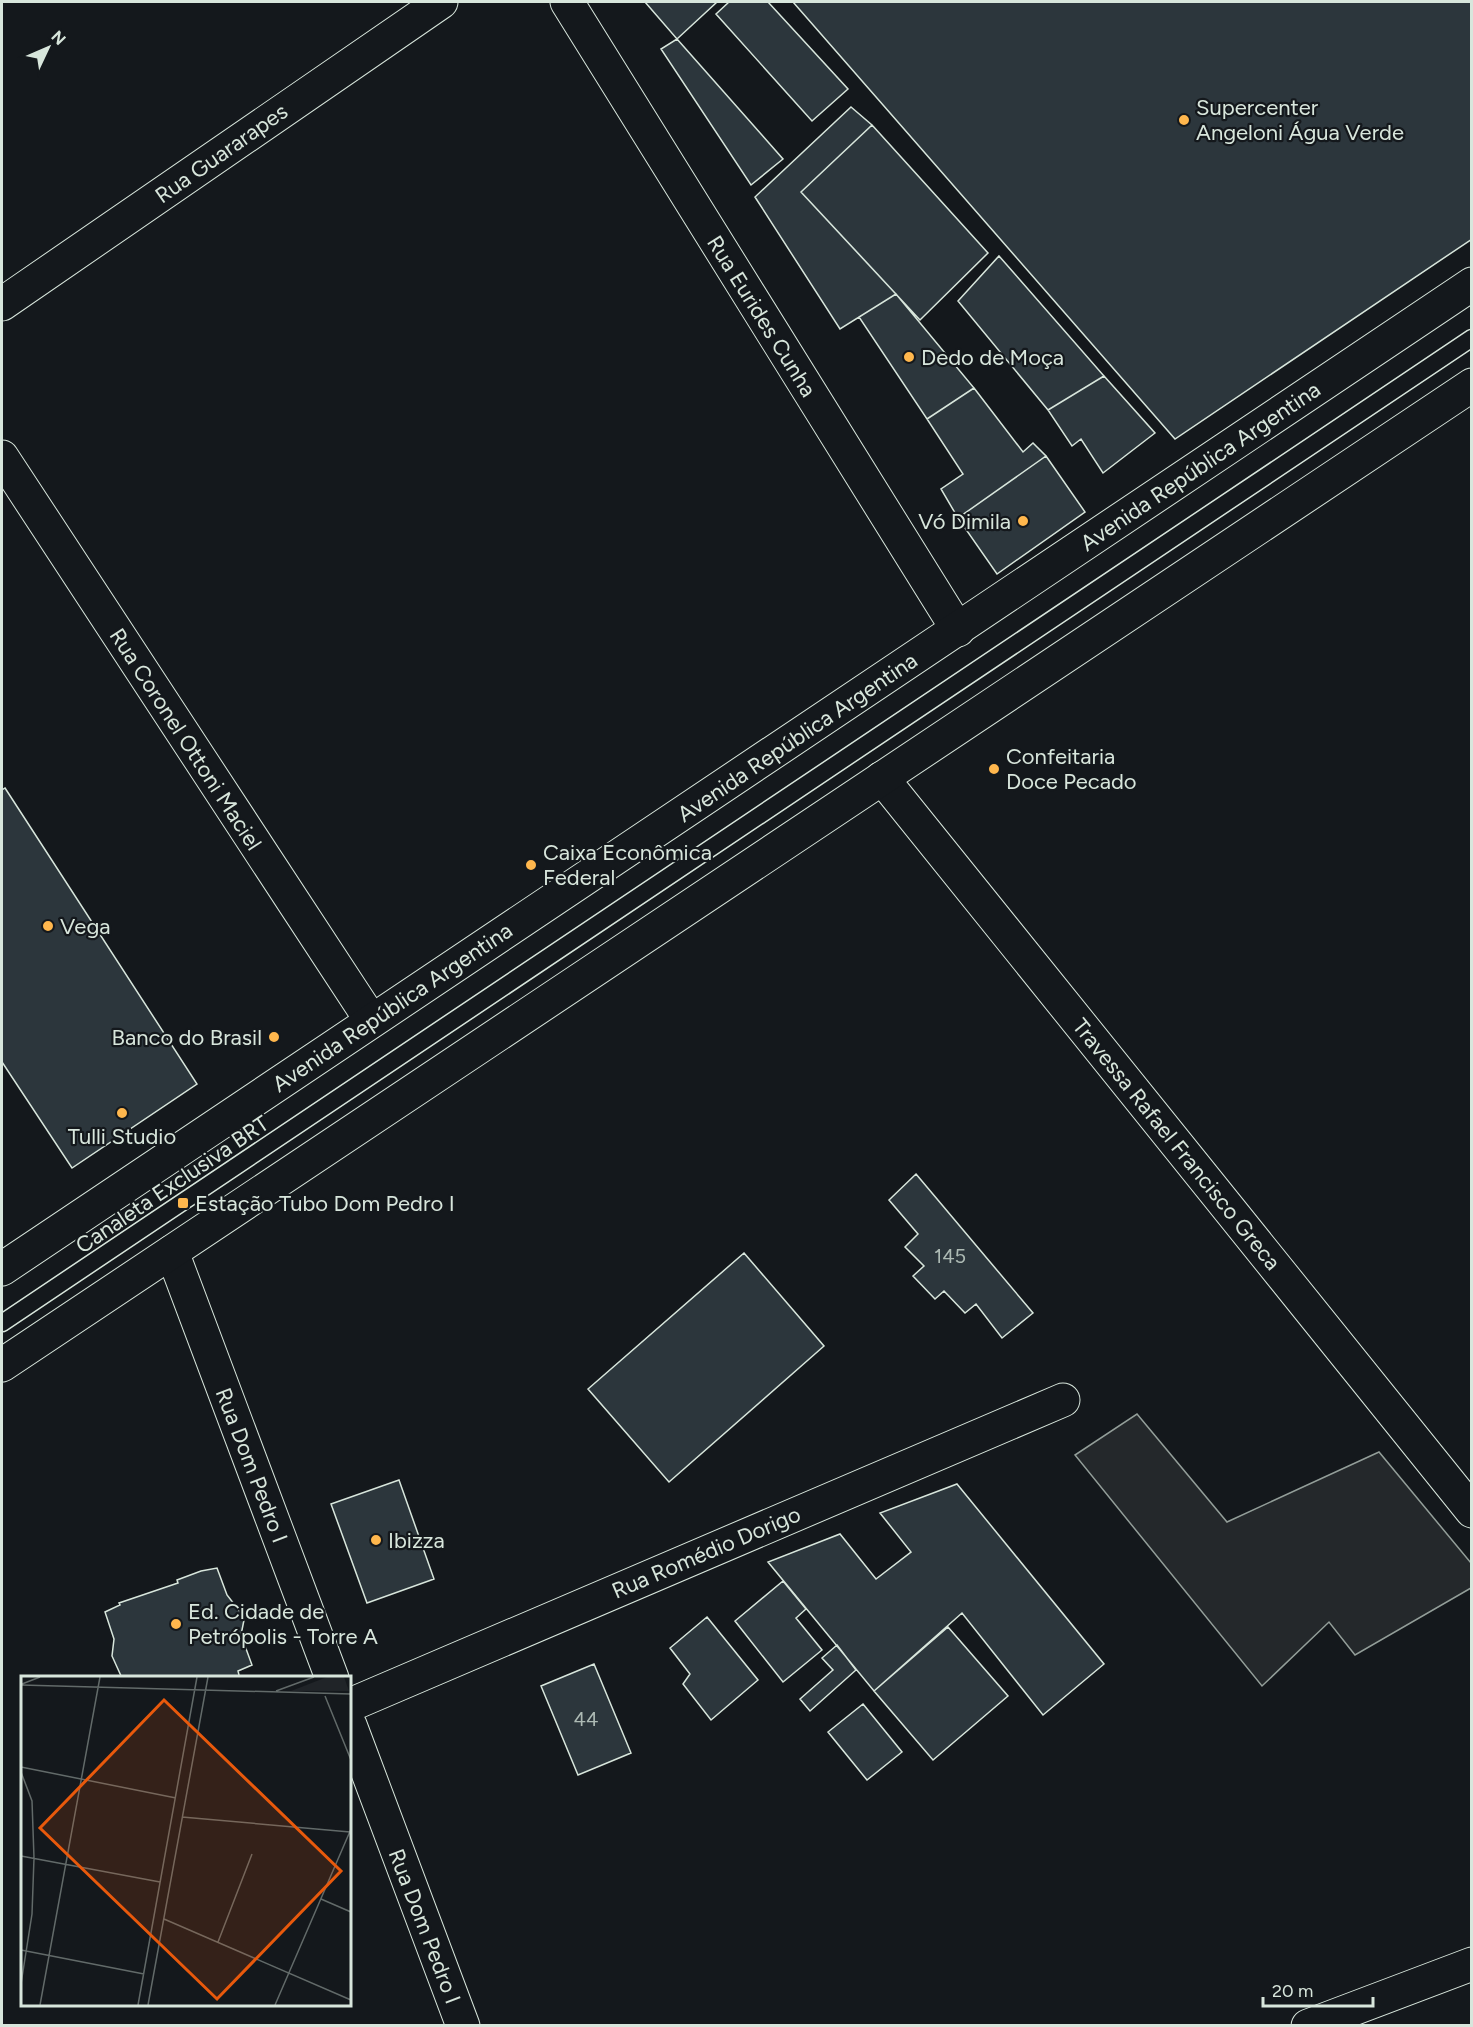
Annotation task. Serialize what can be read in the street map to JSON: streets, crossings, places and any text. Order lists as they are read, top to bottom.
{
  "streets": {
    "street": [
      "Rua Guararapes",
      "Rua Eurides Cunha",
      "Avenida República Argentina",
      "Rua Coronel Ottoni Maciel",
      "Travessa Rafael Francisco Greca",
      "Rua Dom Pedro I",
      "Rua Romédio Dorigo"
    ],
    "lane": ["Canaleta Exclusiva BRT"]
  },
  "crossings": [
    ["Rua Eurides Cunha", "Avenida República Argentina"],
    ["Avenida República Argentina", "Rua Coronel Ottoni Maciel"]
  ],
  "places": {
    "other": [
      "Supercenter Angeloni Água Verde",
      "Dedo de Moça",
      "Vó Dimila",
      "Confeitaria Doce Pecado",
      "Caixa Econômica Federal",
      "Vega",
      "Banco do Brasil",
      "Tulli Studio",
      "Ibizza",
      "Ed. Cidade de Petrópolis - Torre A"
    ],
    "transit": ["Estação Tubo Dom Pedro I"]
  },
  "house_numbers": ["145", "44"],
  "scale_bar": "20 m",
  "north": "top right"
}
